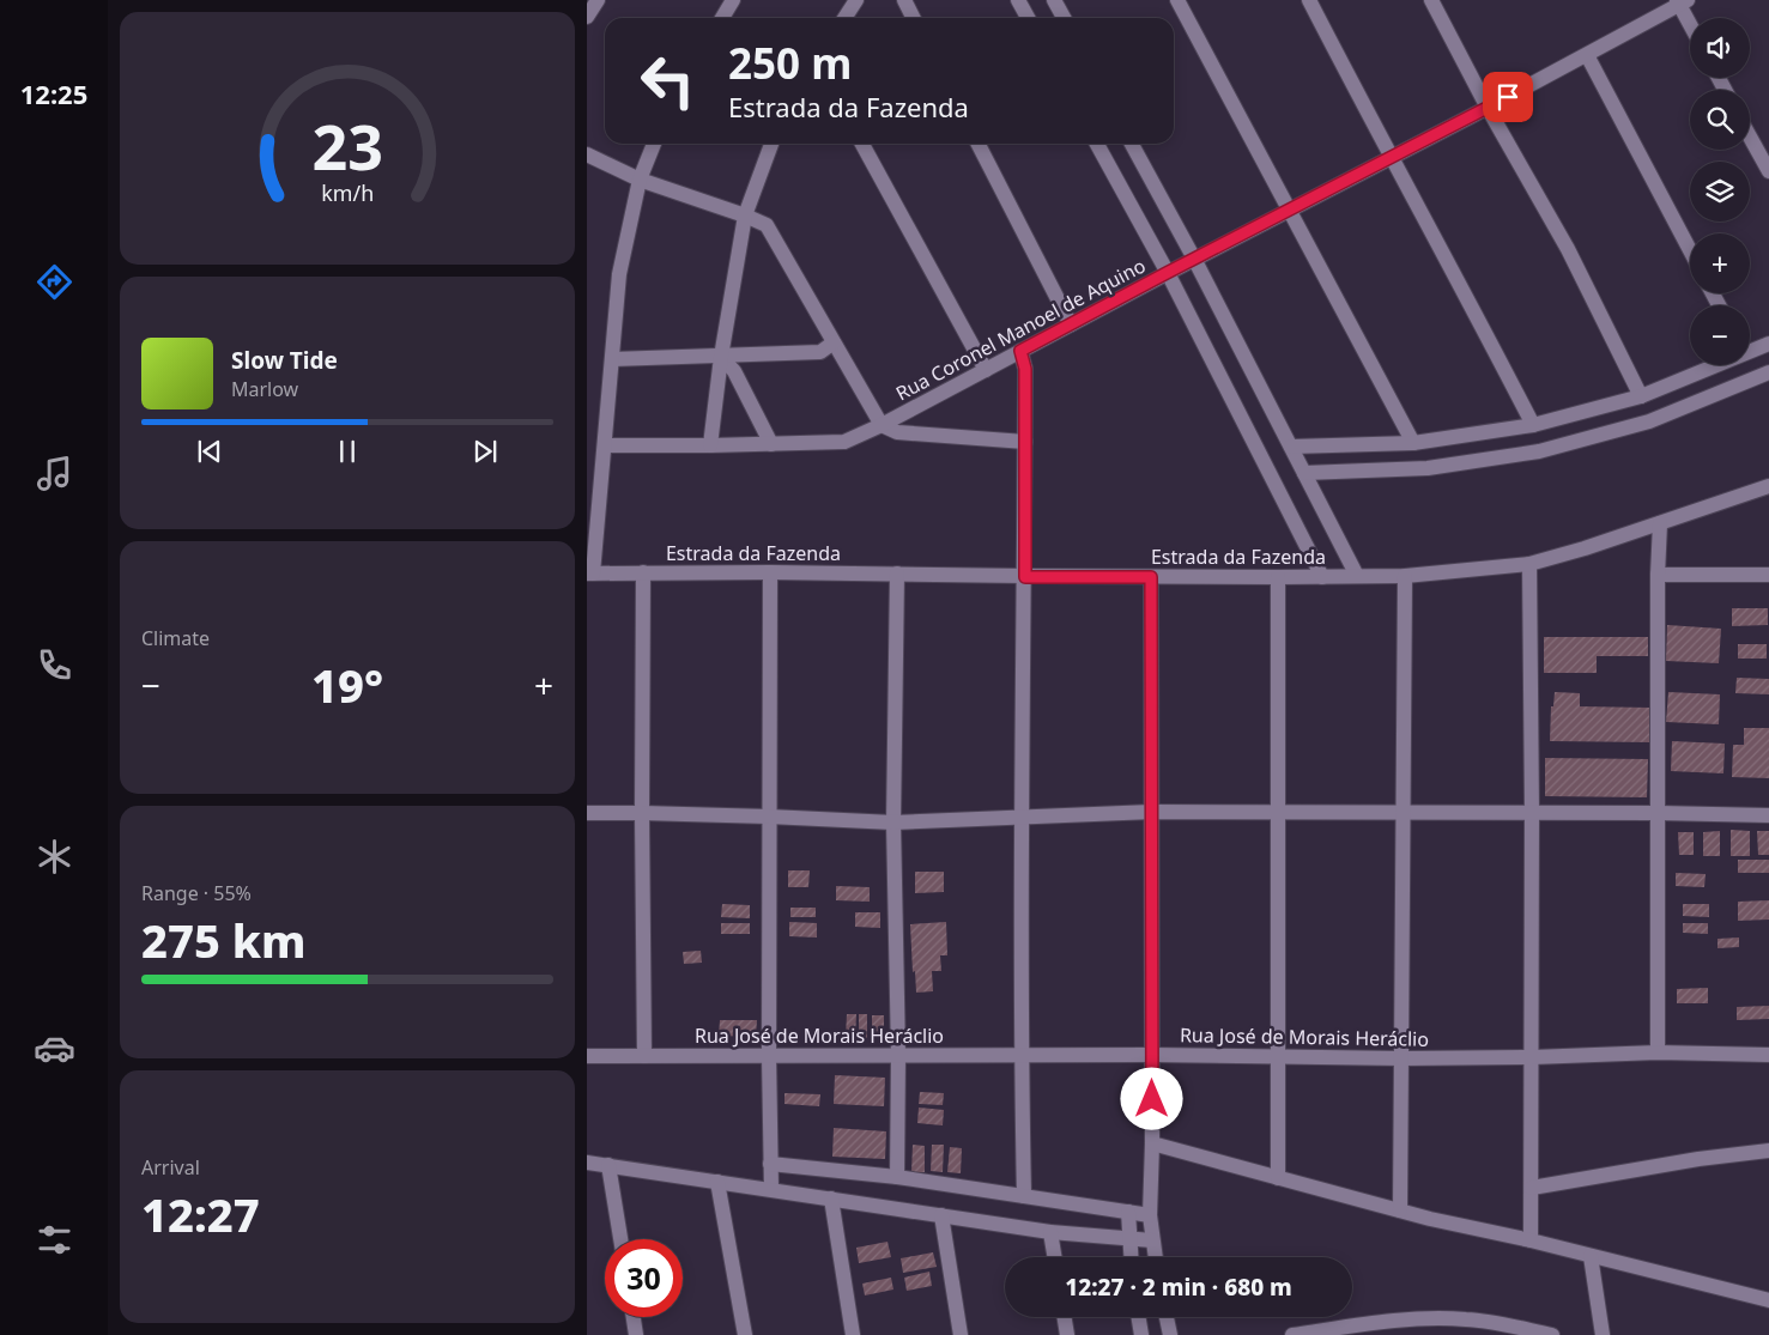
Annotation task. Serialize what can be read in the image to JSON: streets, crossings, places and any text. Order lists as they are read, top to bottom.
{
  "streets": {
    "street": ["Rua Coronel Manoel de Aquino", "Estrada da Fazenda", "Rua José de Morais Heráclio"]
  },
  "page": {
    "tabs": "12:25",
    "map_buttons": ["+", "−"],
    "turn": ["250 m", "Estrada da Fazenda"],
    "song": ["Slow Tide", "Marlow"],
    "tile": [
      "Climate",
      ["Range · 55%", "275 km"],
      ["Arrival", "12:27"]
    ],
    "heat": ["−", "19°", "+"],
    "limit": "30",
    "trip": "12:27 · 2 min · 680 m",
    "gauge": ["23", "km/h"]
  }
}
